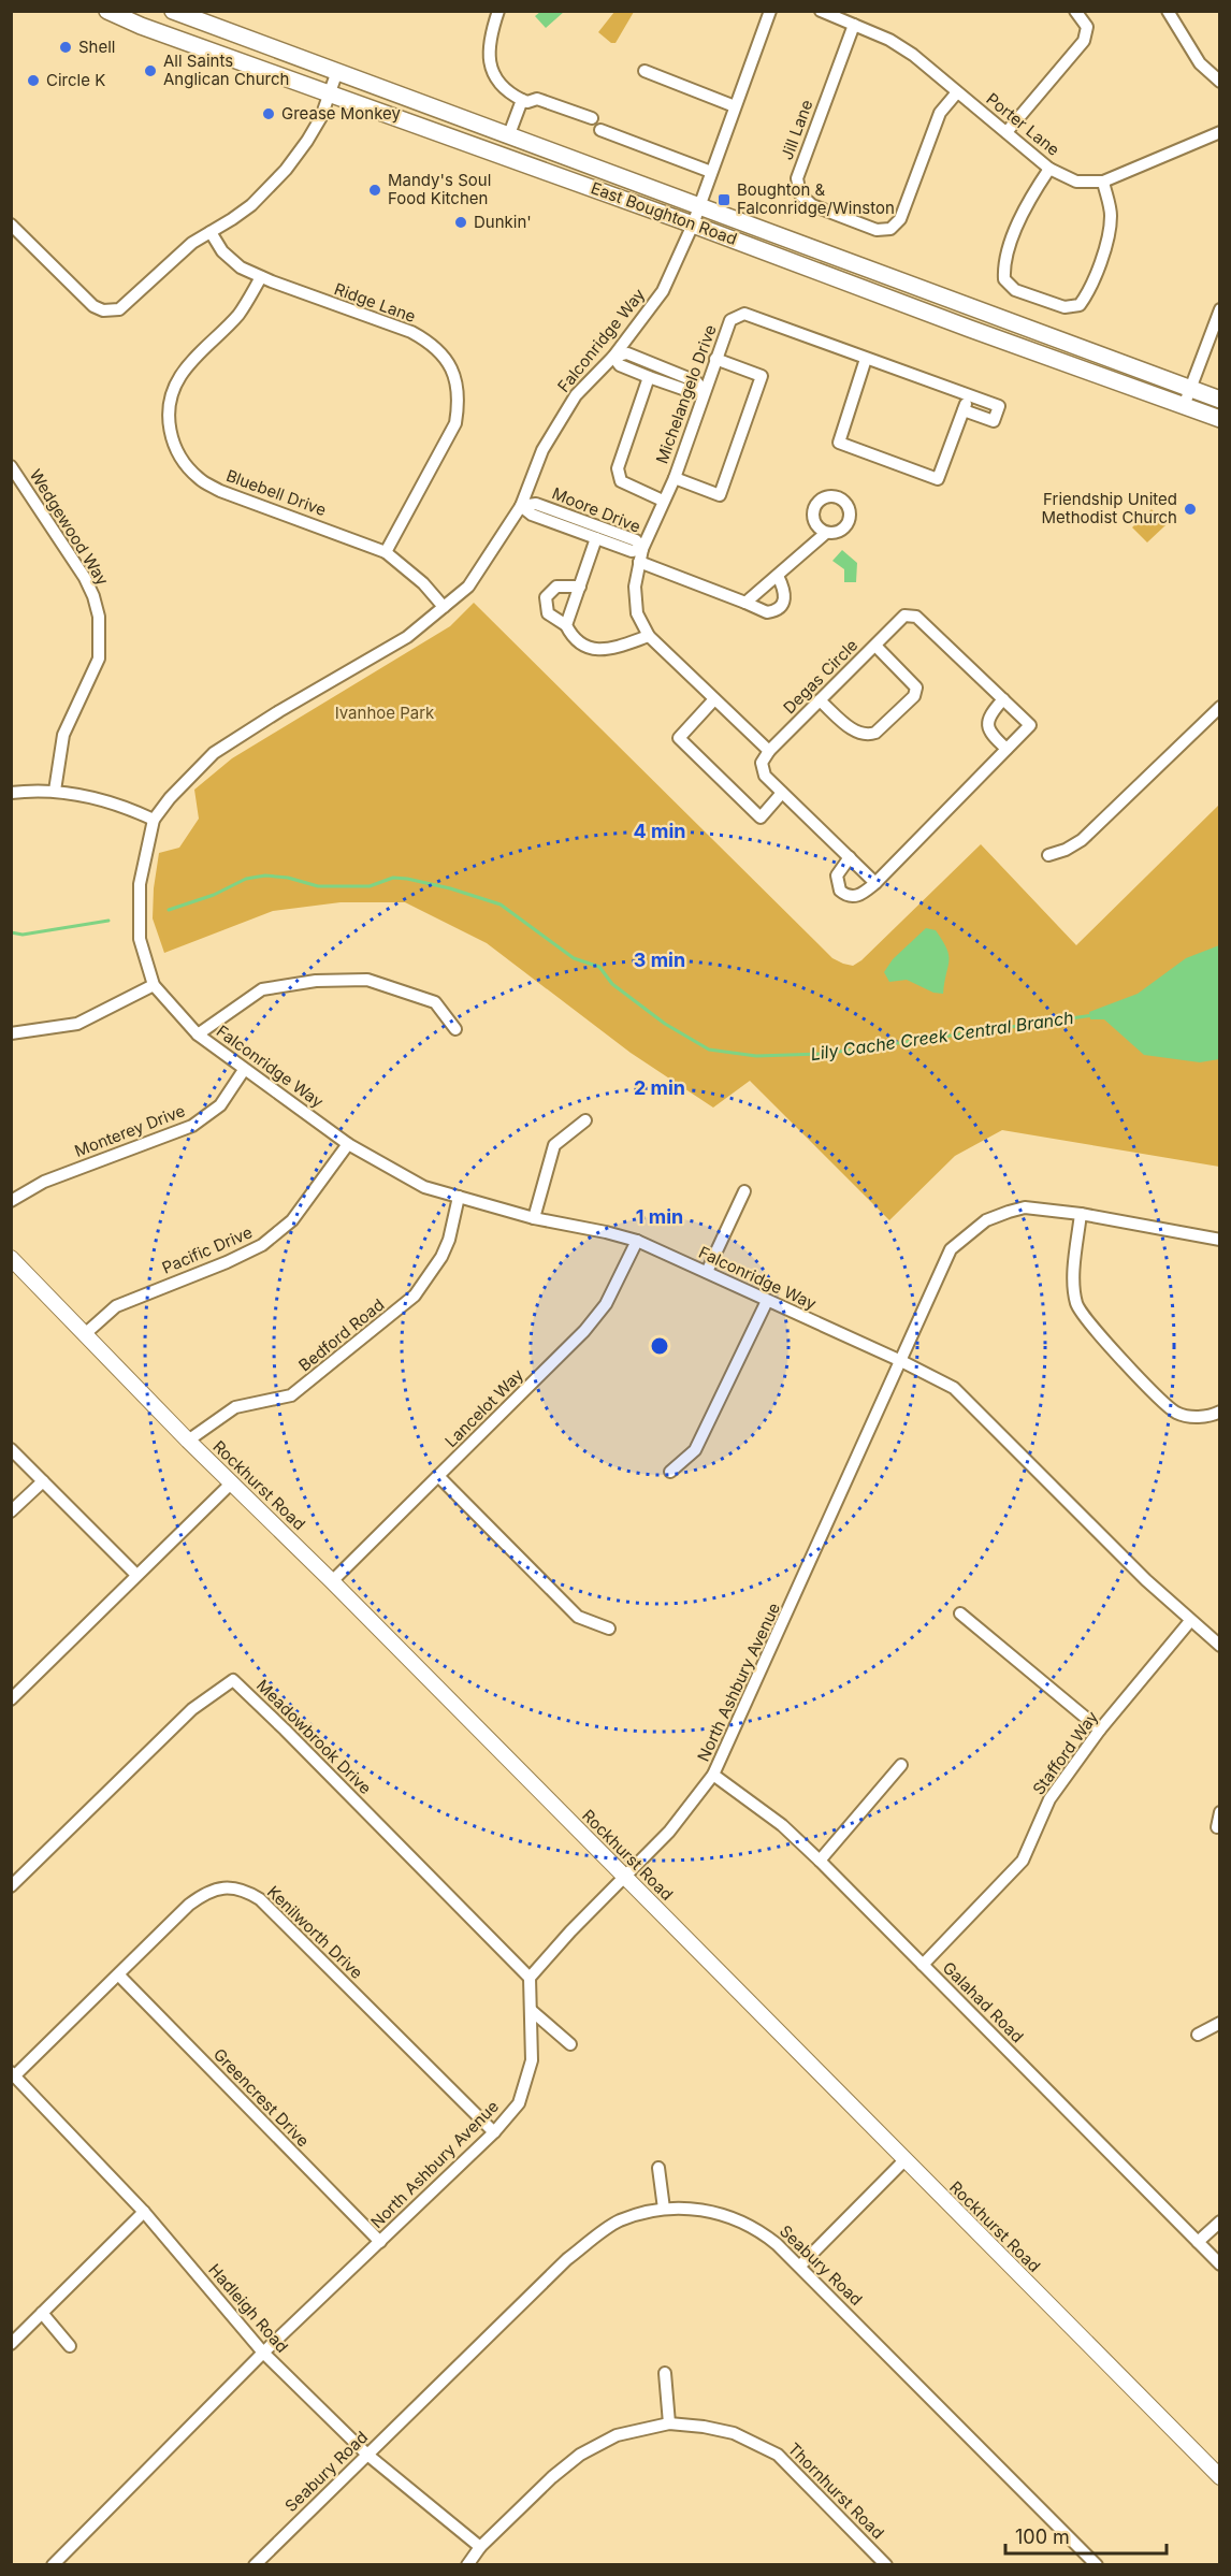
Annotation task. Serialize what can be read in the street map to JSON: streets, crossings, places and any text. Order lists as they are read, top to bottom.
{
  "streets": {
    "main road": ["East Boughton Road"],
    "street": [
      "Porter Lane",
      "Jill Lane",
      "Ridge Lane",
      "Falconridge Way",
      "Michelangelo Drive",
      "Bluebell Drive",
      "Moore Drive",
      "Wedgewood Way",
      "Degas Circle",
      "Monterey Drive",
      "Pacific Drive",
      "Bedford Road",
      "Lancelot Way",
      "Rockhurst Road",
      "North Ashbury Avenue",
      "Meadowbrook Drive",
      "Stafford Way",
      "Kenilworth Drive",
      "Galahad Road",
      "Greencrest Drive",
      "Seabury Road",
      "Hadleigh Road",
      "Thornhurst Road"
    ]
  },
  "crossings": [
    ["Porter Lane", "Jill Lane"],
    ["East Boughton Road", "Falconridge Way"],
    ["Ridge Lane", "Bluebell Drive"],
    ["Falconridge Way", "Bluebell Drive"],
    ["Falconridge Way", "Moore Drive"],
    ["Falconridge Way", "Monterey Drive"],
    ["Falconridge Way", "Pacific Drive"],
    ["Falconridge Way", "Bedford Road"],
    ["Falconridge Way", "Lancelot Way"],
    ["Falconridge Way", "North Ashbury Avenue"],
    ["Falconridge Way", "Stafford Way"],
    ["Michelangelo Drive", "Moore Drive"],
    ["Michelangelo Drive", "Degas Circle"],
    ["Pacific Drive", "Rockhurst Road"],
    ["Bedford Road", "Rockhurst Road"],
    ["Lancelot Way", "Rockhurst Road"],
    ["Rockhurst Road", "North Ashbury Avenue"],
    ["North Ashbury Avenue", "Meadowbrook Drive"],
    ["North Ashbury Avenue", "Kenilworth Drive"],
    ["North Ashbury Avenue", "Galahad Road"],
    ["North Ashbury Avenue", "Greencrest Drive"],
    ["North Ashbury Avenue", "Hadleigh Road"],
    ["Stafford Way", "Galahad Road"],
    ["Kenilworth Drive", "Greencrest Drive"],
    ["Kenilworth Drive", "Hadleigh Road"],
    ["Seabury Road", "Hadleigh Road"],
    ["Hadleigh Road", "Thornhurst Road"]
  ],
  "water": ["Lily Cache Creek Central Branch"],
  "parks": ["Ivanhoe Park"],
  "places": {
    "other": [
      "Shell",
      "All Saints Anglican Church",
      "Circle K",
      "Grease Monkey",
      "Mandy's Soul Food Kitchen",
      "Dunkin'",
      "Friendship United Methodist Church"
    ],
    "transit": ["Boughton & Falconridge/Winston"]
  },
  "scale_bar": "100 m",
  "rings": [
    "4 min",
    "3 min",
    "2 min",
    "1 min"
  ]
}
